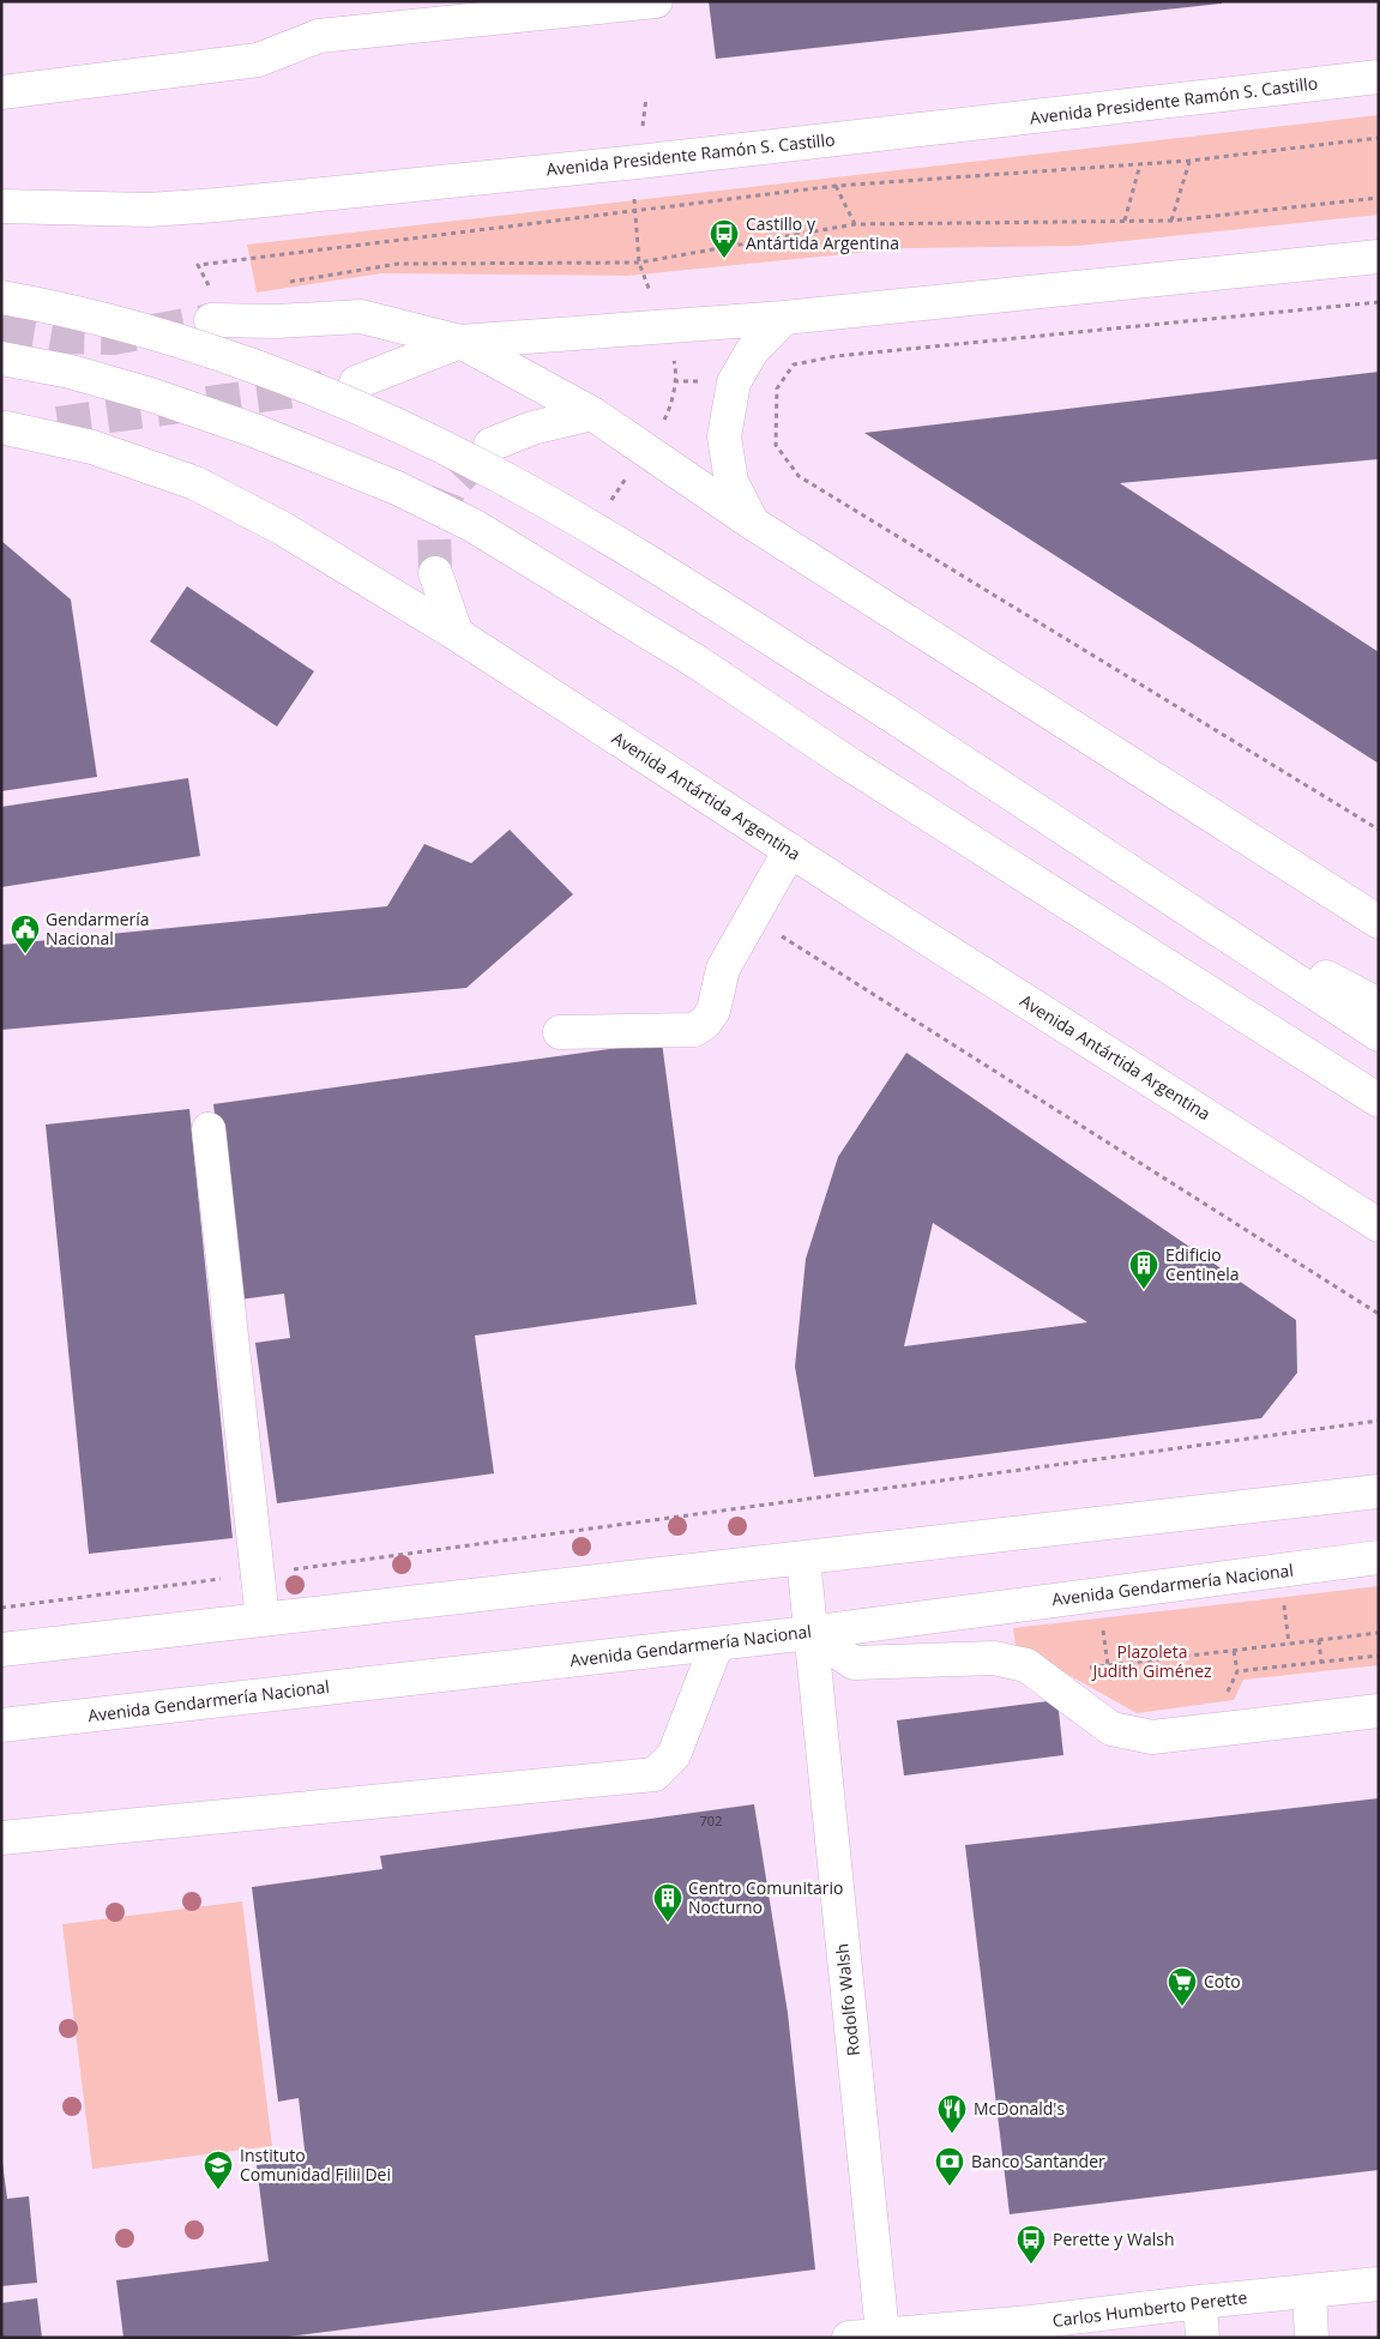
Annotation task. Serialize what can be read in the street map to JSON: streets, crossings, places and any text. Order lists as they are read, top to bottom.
{
  "streets": {
    "main road": [
      "Avenida Presidente Ramón S. Castillo",
      "Avenida Antártida Argentina",
      "Avenida Gendarmería Nacional",
      "Rodolfo Walsh",
      "Carlos Humberto Perette"
    ]
  },
  "crossings": [
    ["Avenida Gendarmería Nacional", "Rodolfo Walsh"],
    ["Rodolfo Walsh", "Carlos Humberto Perette"]
  ],
  "parks": ["Plazoleta Judith Giménez"],
  "places": {
    "bus stop": ["Castillo y Antártida Argentina", "Perette y Walsh"],
    "public building": ["Gendarmería Nacional"],
    "building": ["Edificio Centinela", "Centro Comunitario Nocturno"],
    "supermarket": ["Coto"],
    "restaurant": ["McDonald's"],
    "bank": ["Banco Santander"],
    "school or university": ["Instituto Comunidad Filii Dei"]
  },
  "house_numbers": ["702"]
}
